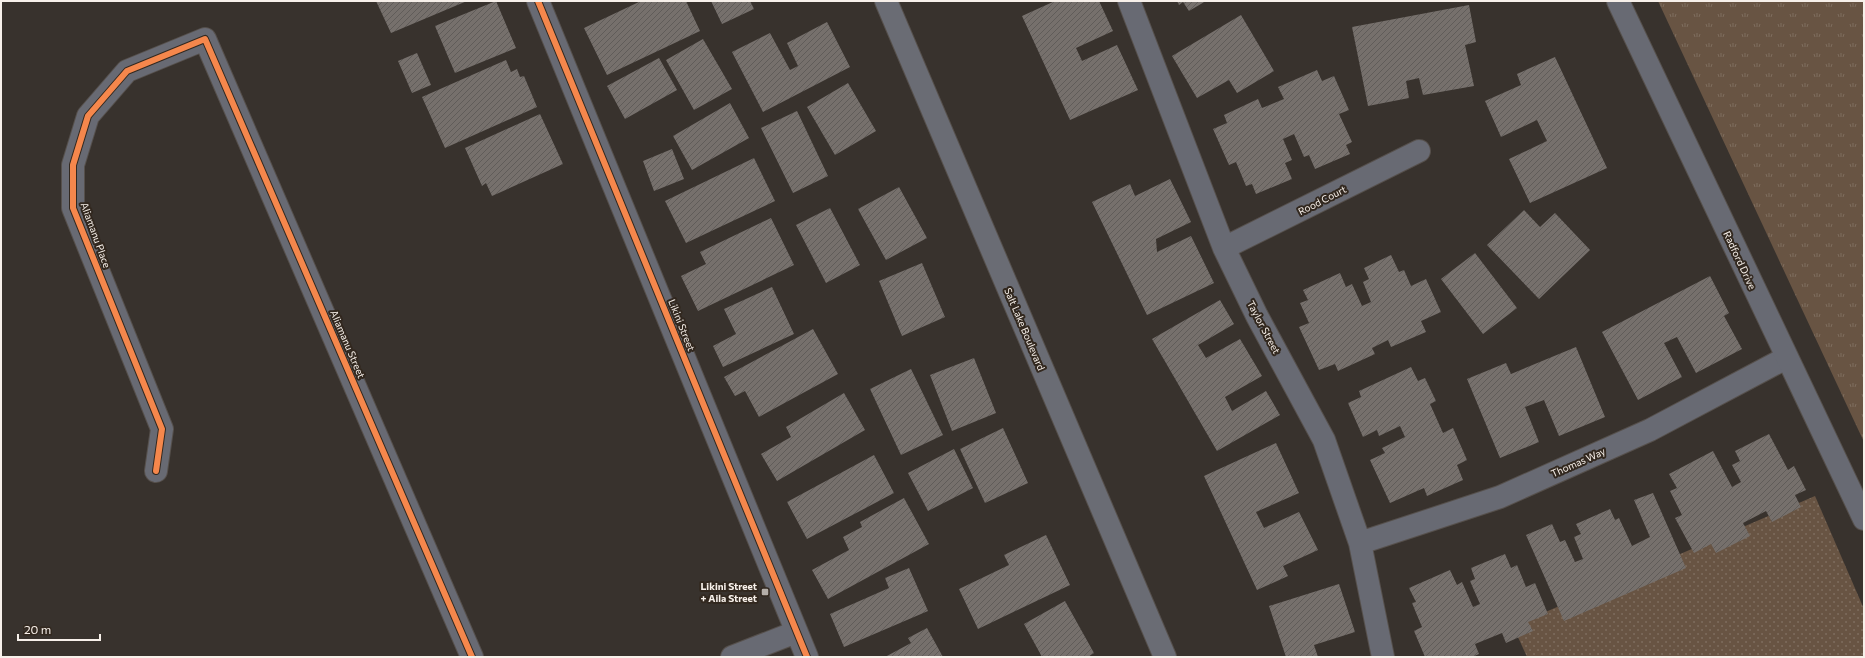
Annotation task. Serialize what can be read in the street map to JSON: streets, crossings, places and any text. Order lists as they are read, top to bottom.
{
  "streets": {
    "main road": ["Salt Lake Boulevard"],
    "street": [
      "Rood Court",
      "Aliamanu Place",
      "Radford Drive",
      "Likini Street",
      "Taylor Street",
      "Aliamanu Street",
      "Thomas Way"
    ]
  },
  "crossings": [
    ["Rood Court", "Taylor Street"],
    ["Aliamanu Place", "Aliamanu Street"],
    ["Radford Drive", "Thomas Way"],
    ["Taylor Street", "Thomas Way"]
  ],
  "places": {
    "transit": ["Likini Street + Aila Street"]
  },
  "scale_bar": "20 m"
}
